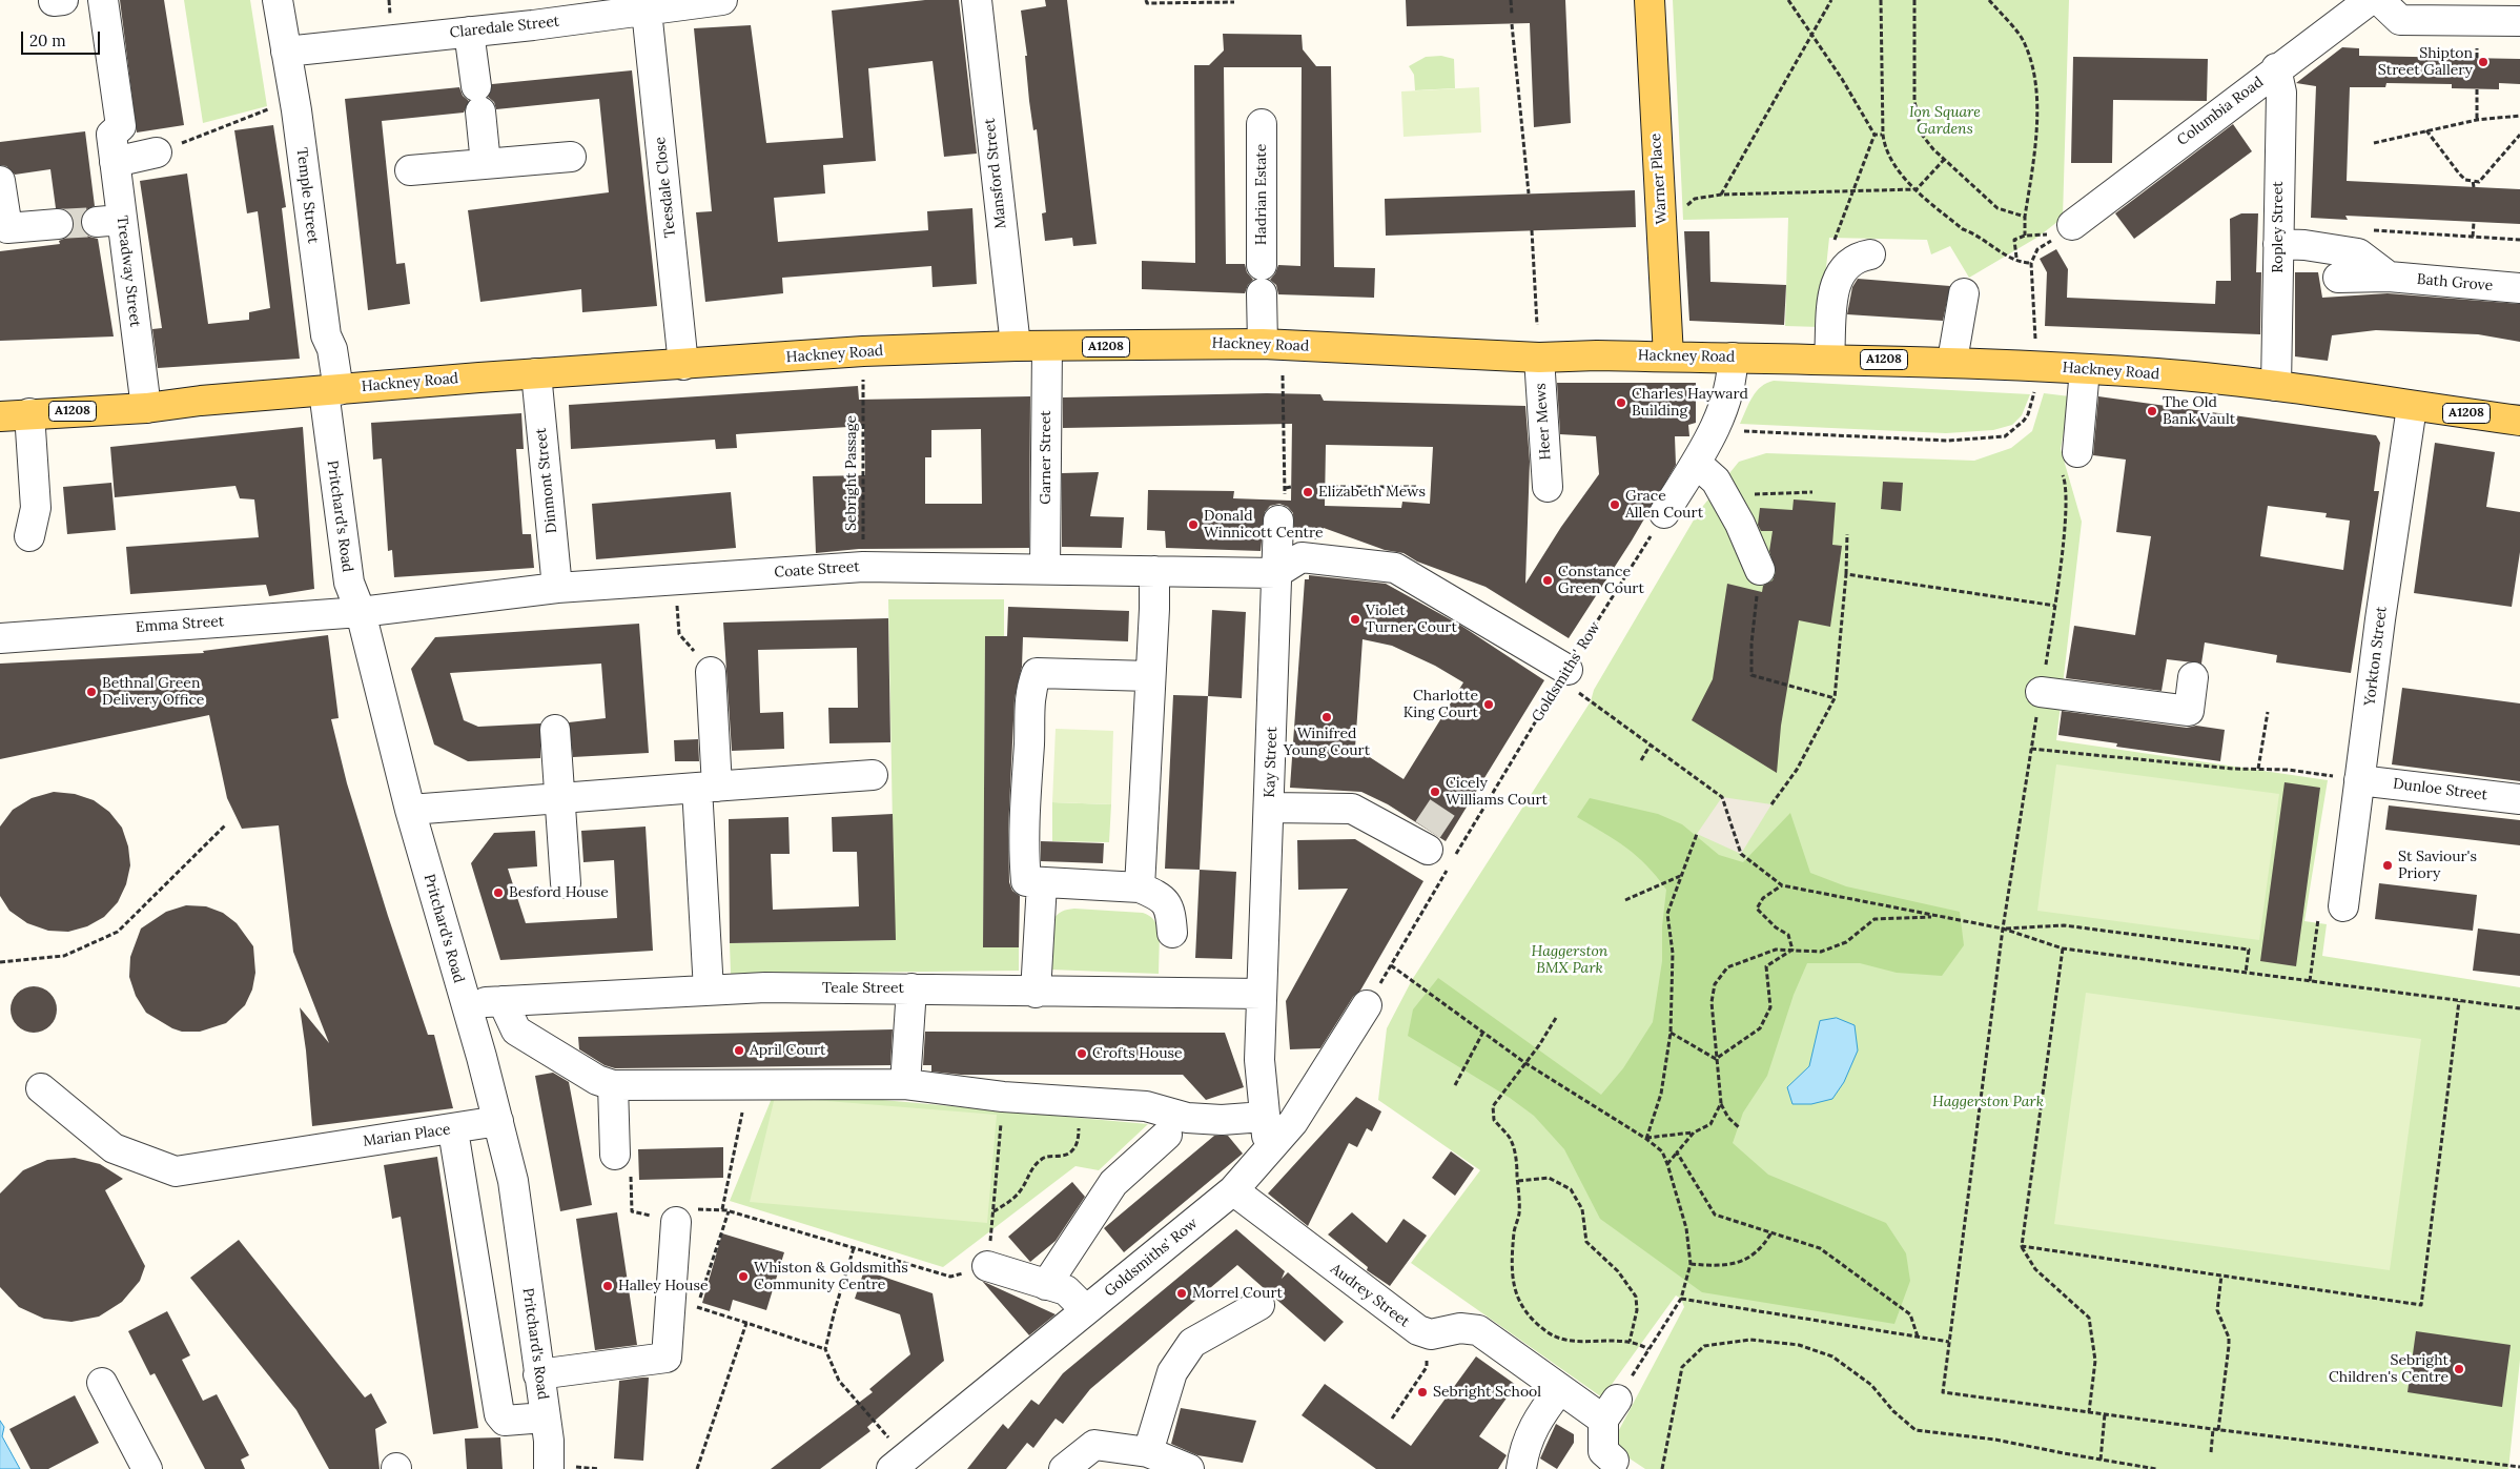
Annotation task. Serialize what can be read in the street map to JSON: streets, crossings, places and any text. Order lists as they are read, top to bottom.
{
  "streets": {
    "main road": ["Warner Place", "Hackney Road", "A1208"],
    "street": [
      "Claredale Street",
      "Columbia Road",
      "Mansford Street",
      "Teesdale Close",
      "Hadrian Estate",
      "Temple Street",
      "Ropley Street",
      "Treadway Street",
      "Bath Grove",
      "Heer Mews",
      "Garner Street",
      "Dinmont Street",
      "Pritchard's Road",
      "Coate Street",
      "Emma Street",
      "Yorkton Street",
      "Goldsmiths' Row",
      "Kay Street",
      "Dunloe Street",
      "Teale Street",
      "Marian Place",
      "Audrey Street"
    ],
    "path": ["Sebright Passage"]
  },
  "crossings": [
    ["Claredale Street", "Teesdale Close"],
    ["Claredale Street", "Temple Street"],
    ["Columbia Road", "Ropley Street"],
    ["Mansford Street", "Hackney Road"],
    ["Warner Place", "Hackney Road"],
    ["Teesdale Close", "Hackney Road"],
    ["Temple Street", "Hackney Road"],
    ["Temple Street", "Pritchard's Road"],
    ["Ropley Street", "Hackney Road"],
    ["Treadway Street", "Hackney Road"],
    ["Hackney Road", "Heer Mews"],
    ["Hackney Road", "Garner Street"],
    ["Hackney Road", "Dinmont Street"],
    ["Hackney Road", "Pritchard's Road"],
    ["Hackney Road", "Yorkton Street"],
    ["Garner Street", "Coate Street"],
    ["Sebright Passage", "Coate Street"],
    ["Dinmont Street", "Coate Street"],
    ["Pritchard's Road", "Coate Street"],
    ["Pritchard's Road", "Emma Street"],
    ["Pritchard's Road", "Teale Street"],
    ["Pritchard's Road", "Marian Place"],
    ["Coate Street", "Emma Street"],
    ["Coate Street", "Kay Street"],
    ["Yorkton Street", "Dunloe Street"],
    ["Goldsmiths' Row", "Kay Street"],
    ["Goldsmiths' Row", "Audrey Street"],
    ["Kay Street", "Teale Street"]
  ],
  "parks": ["Ion Square Gardens", "Haggerston BMX Park", "Haggerston Park"],
  "places": [
    "Shipton Street Gallery",
    "Charles Hayward Building",
    "The Old Bank Vault",
    "Elizabeth Mews",
    "Grace Allen Court",
    "Donald Winnicott Centre",
    "Constance Green Court",
    "Violet Turner Court",
    "Bethnal Green Delivery Office",
    "Charlotte King Court",
    "Winifred Young Court",
    "Cicely Williams Court",
    "St Saviour's Priory",
    "Besford House",
    "April Court",
    "Crofts House",
    "Whiston & Goldsmiths Community Centre",
    "Halley House",
    "Morrel Court",
    "Sebright Children's Centre",
    "Sebright School"
  ],
  "scale_bar": "20 m"
}
